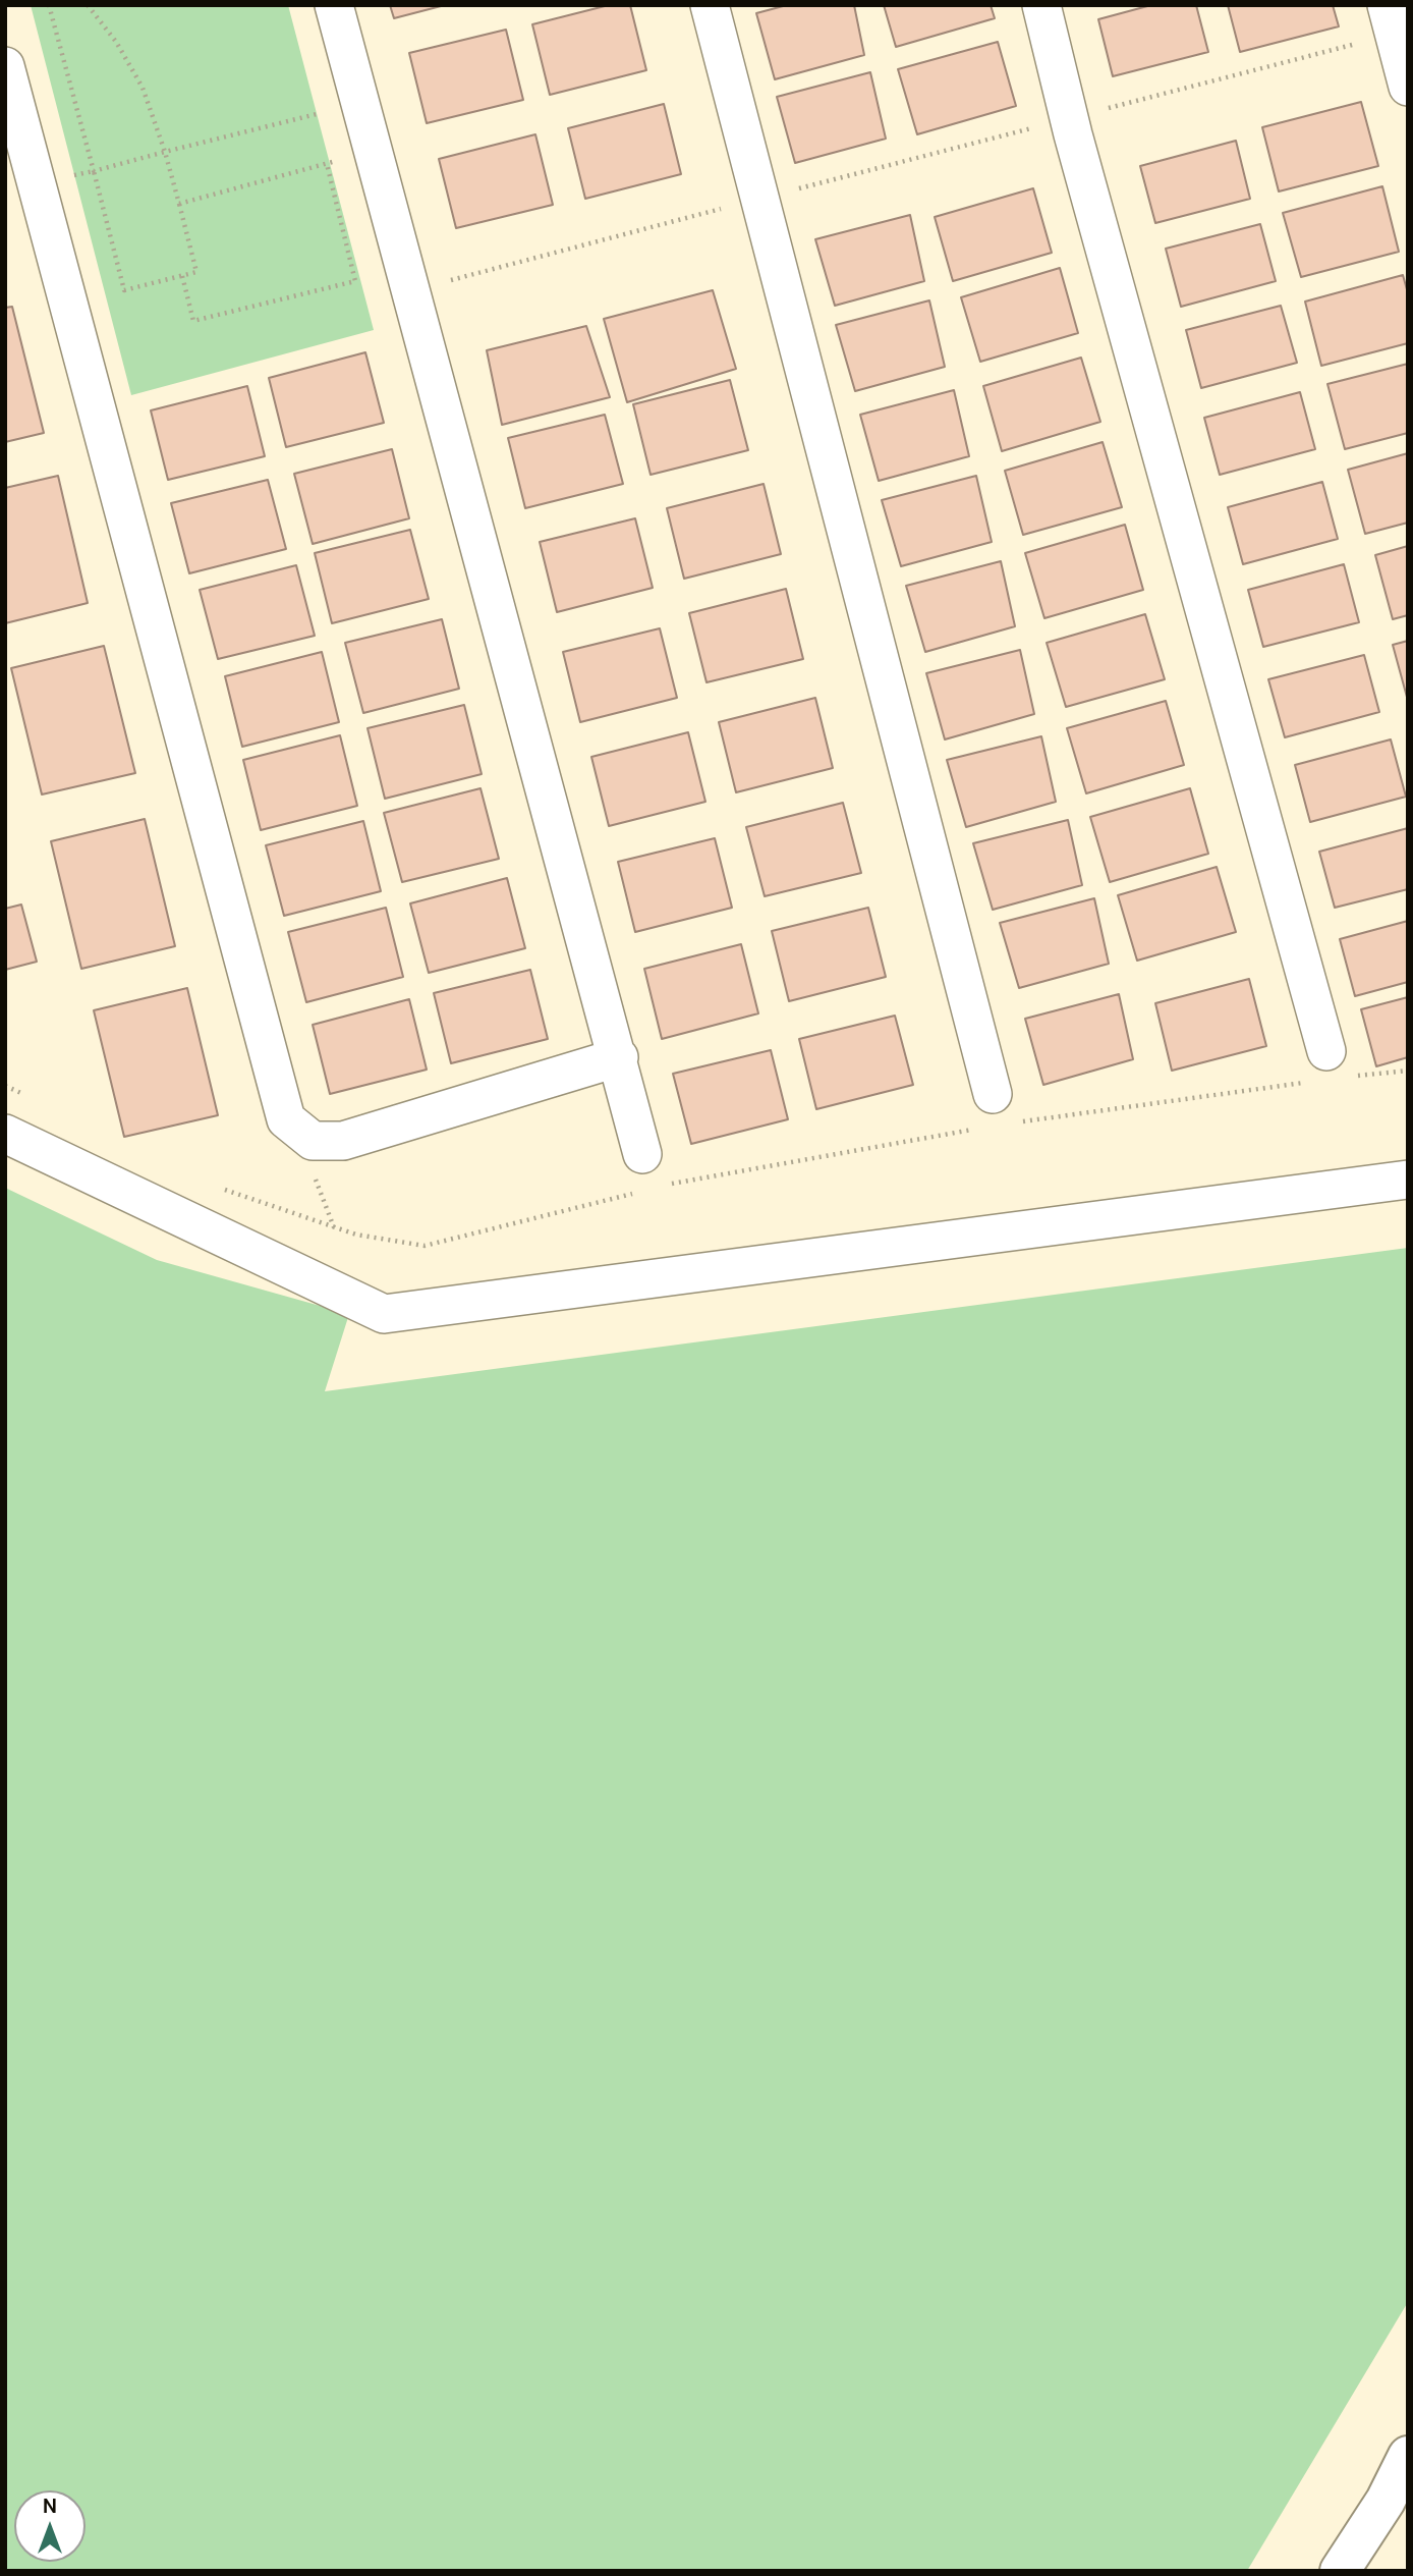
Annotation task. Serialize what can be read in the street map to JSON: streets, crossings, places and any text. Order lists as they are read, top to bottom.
{
  "north": "top"
}
